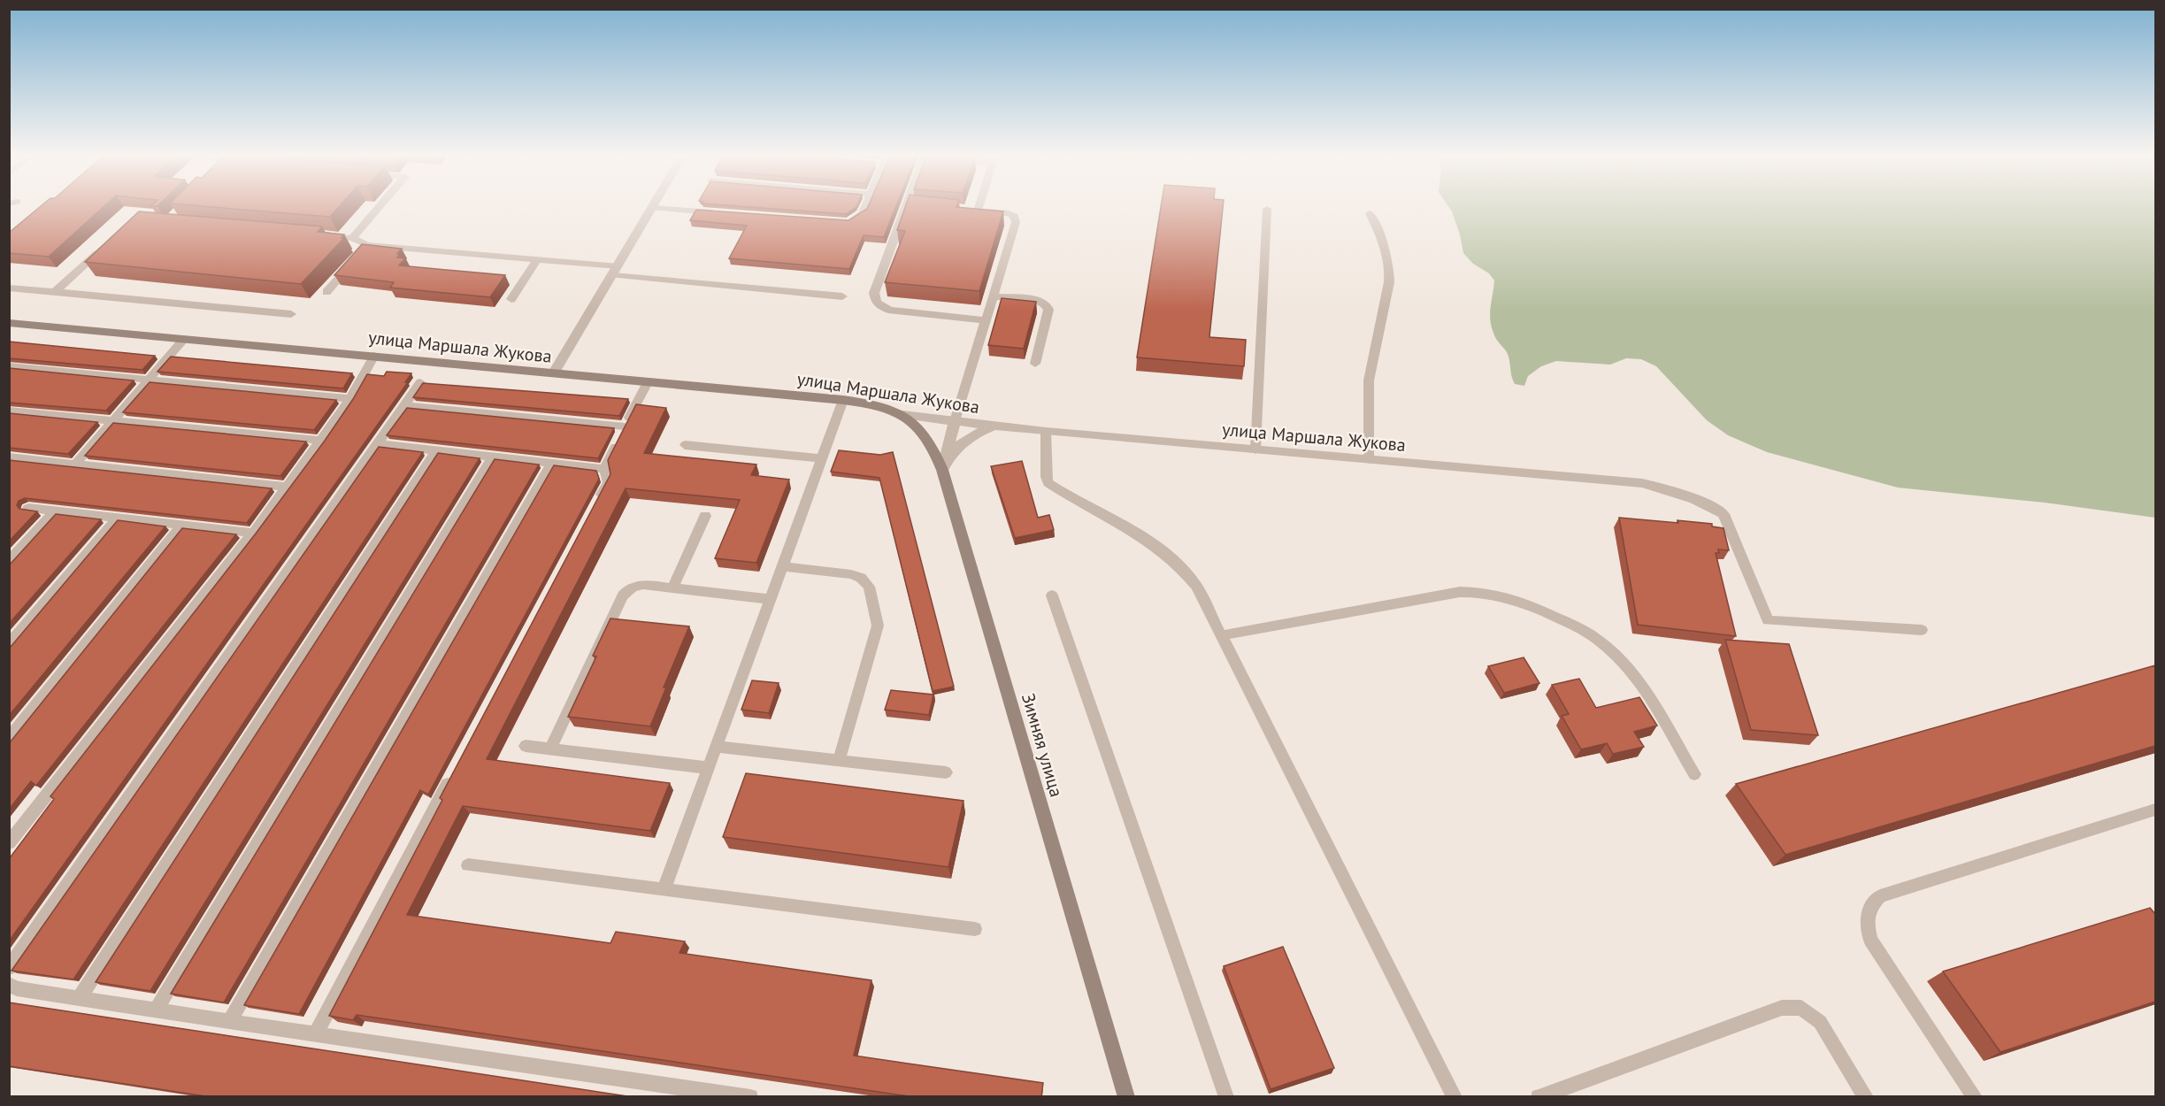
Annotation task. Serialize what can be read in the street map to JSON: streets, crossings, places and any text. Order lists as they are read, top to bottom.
{
  "streets": {
    "main road": ["улица Маршала Жукова", "Зимняя улица"]
  },
  "crossings": [
    ["улица Маршала Жукова", "Зимняя улица"]
  ]
}
